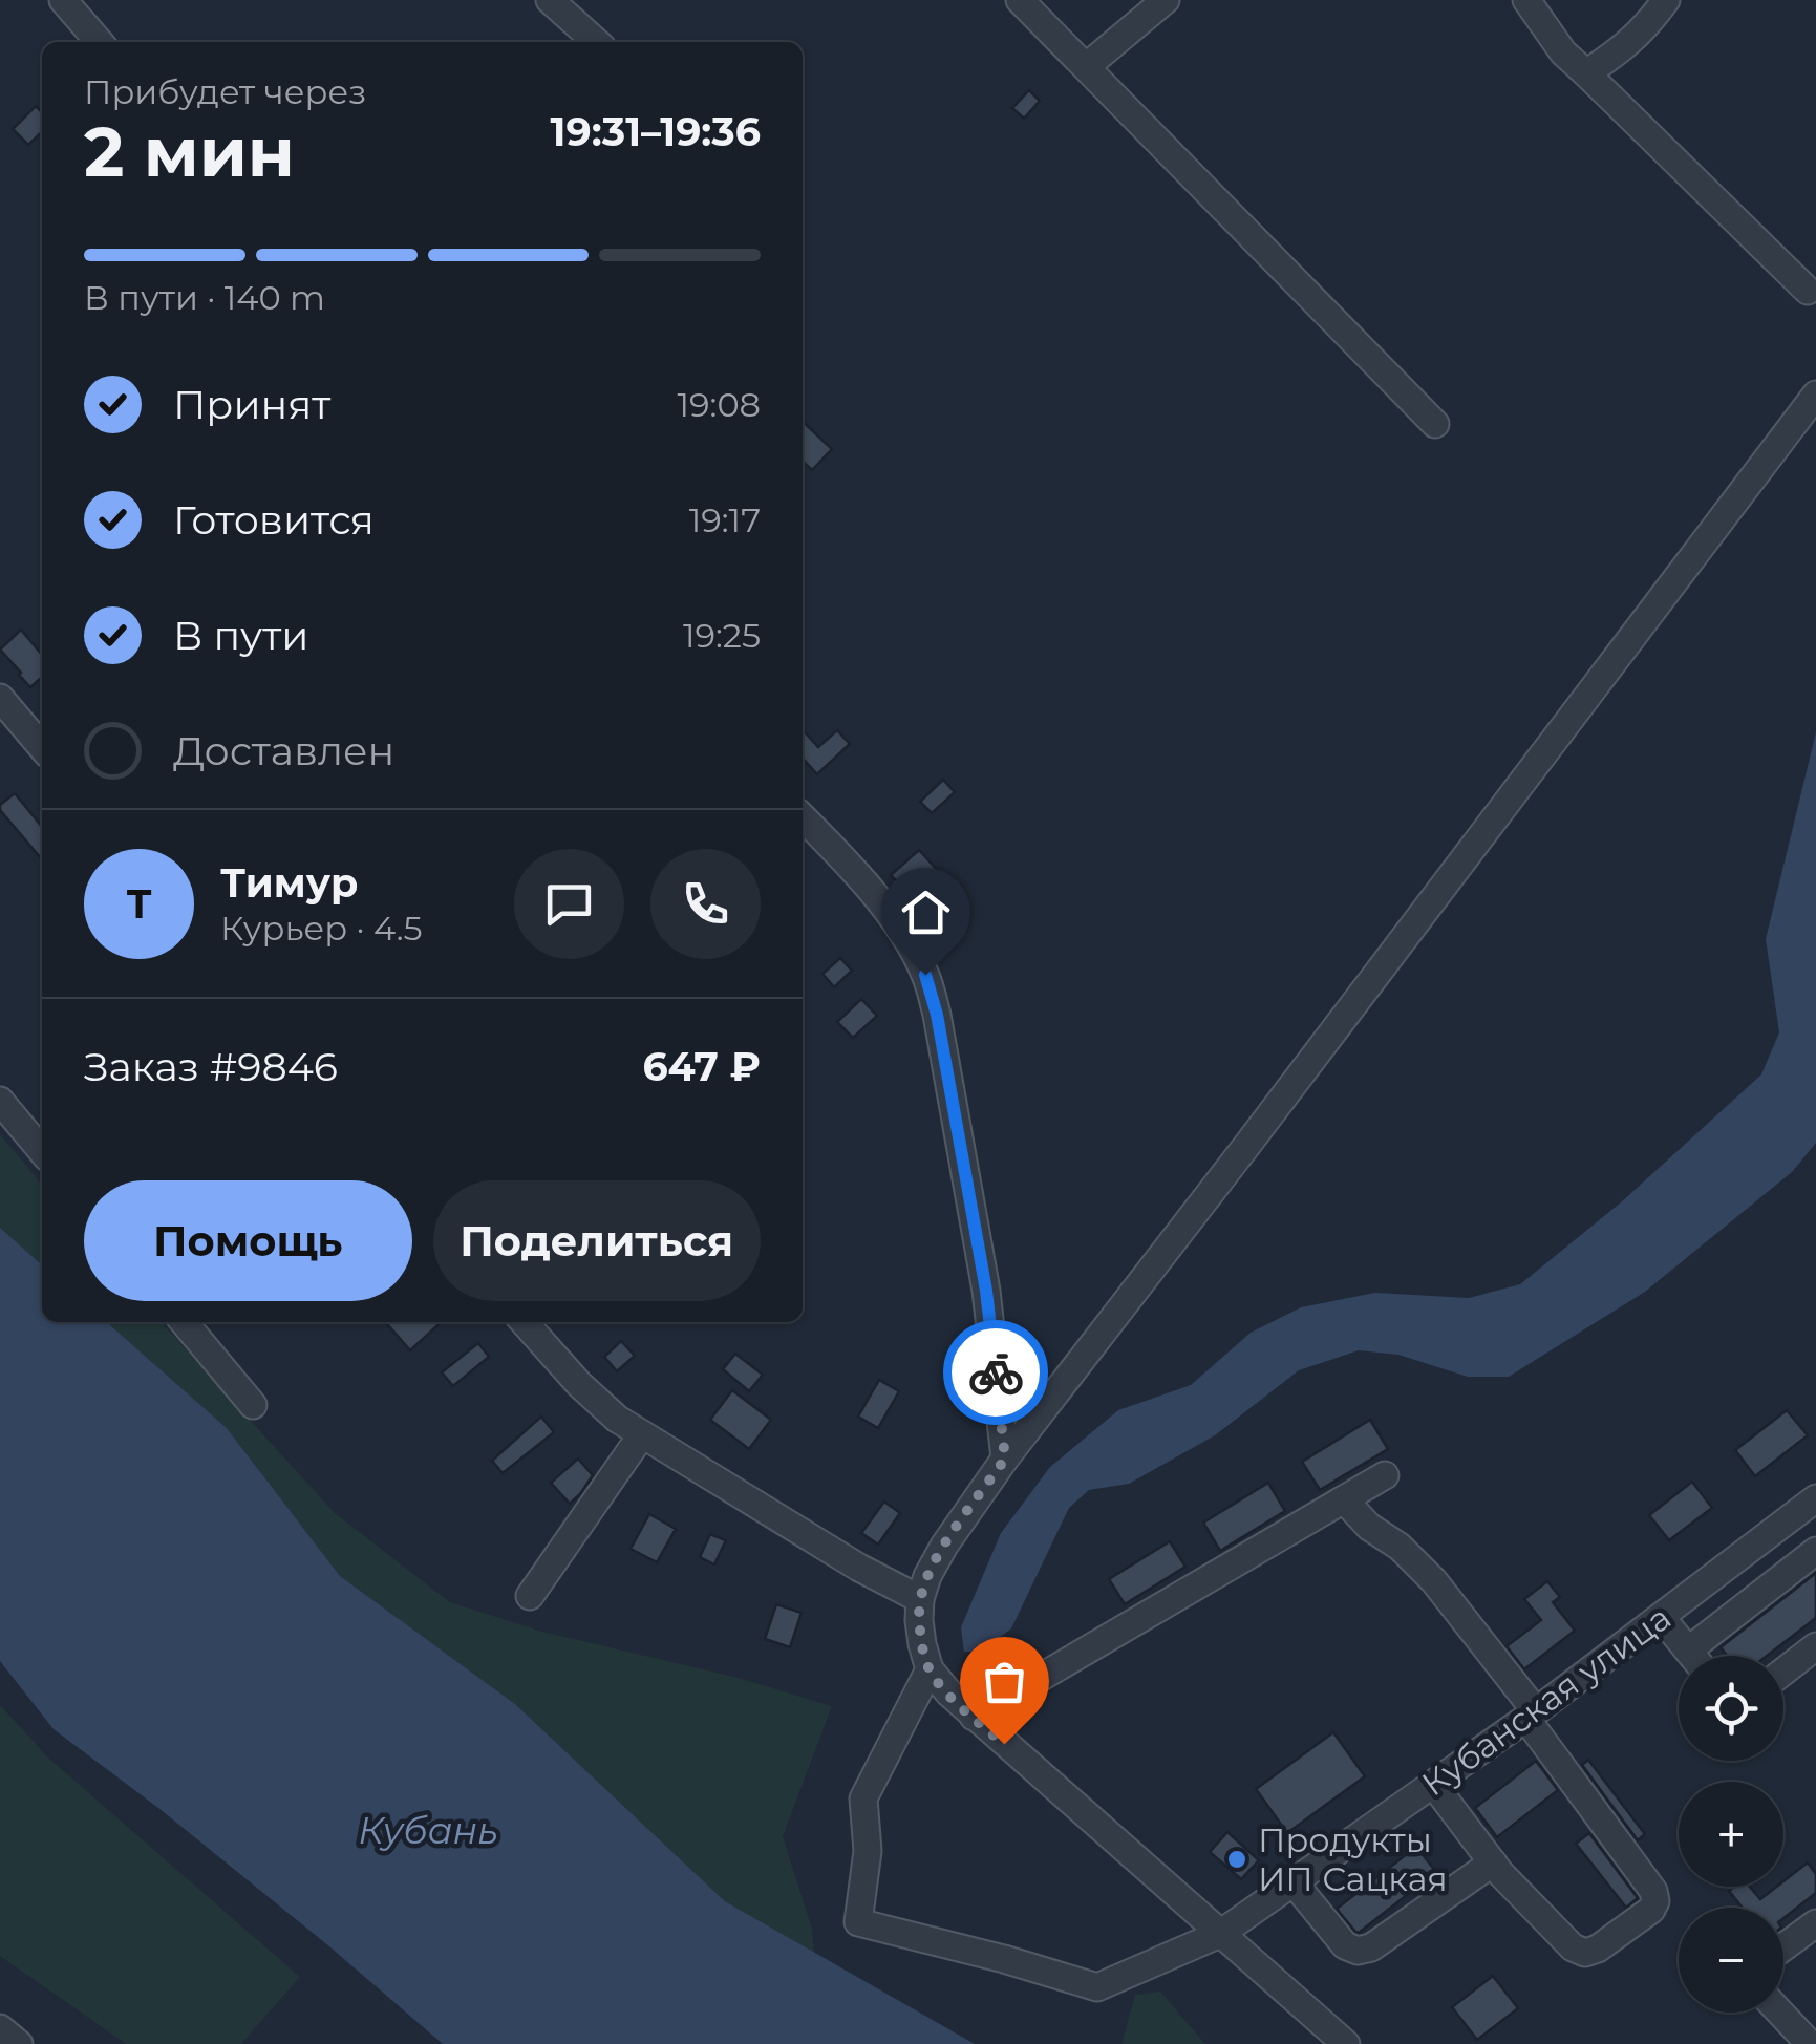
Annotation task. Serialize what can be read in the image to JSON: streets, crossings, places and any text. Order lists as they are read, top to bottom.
{
  "streets": {
    "street": ["Кубанская улица"]
  },
  "water": ["Кубань"],
  "places": ["Продукты ИП Сацкая"],
  "page": {
    "heading": ["2 мин", "Прибудет через", "19:31–19:36"],
    "panel": [
      "Тимур",
      "Курьер · 4.5",
      "Заказ #9846",
      "647 ₽"
    ],
    "bar": "В пути · 140 m",
    "list": [
      ["Принят", "19:08"],
      ["Готовится", "19:17"],
      ["В пути", "19:25"],
      "Доставлен"
    ],
    "round": "Т",
    "buttons": ["Помощь", "Поделиться"],
    "map_buttons": ["+", "−"]
  }
}
